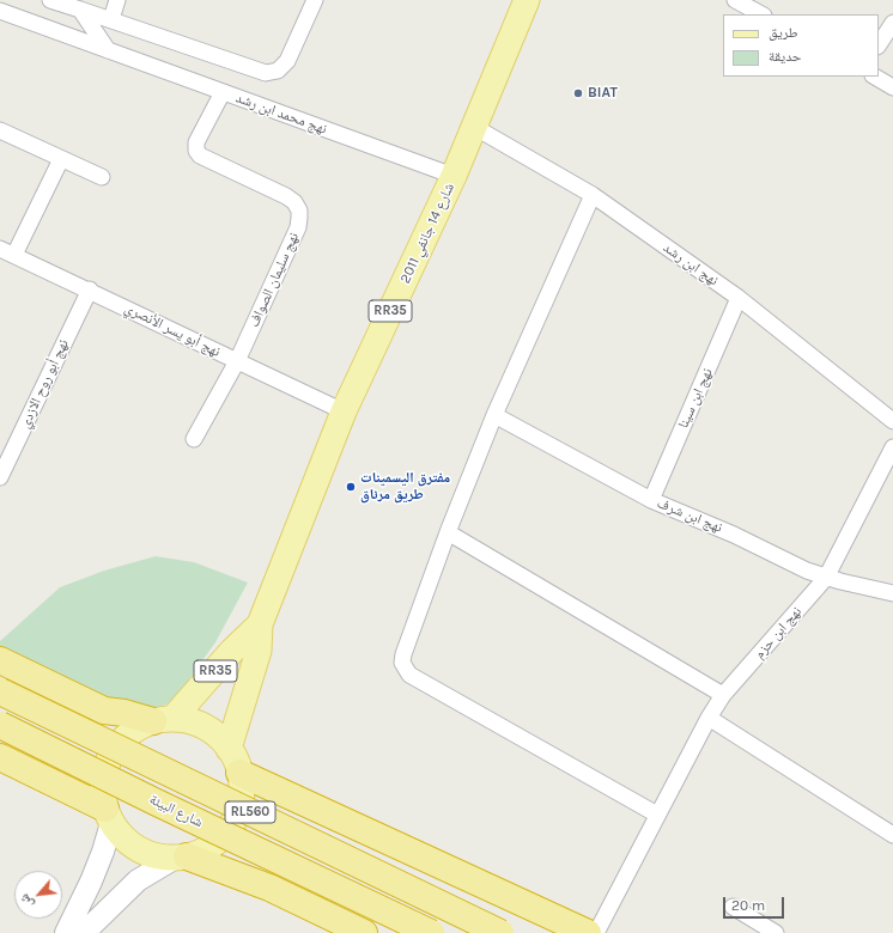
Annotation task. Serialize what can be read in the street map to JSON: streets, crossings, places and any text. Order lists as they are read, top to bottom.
{
  "streets": {
    "highway": ["شارع البيئة", "RL560"],
    "main road": ["شارع 14 جانفي 2011", "RR35"],
    "street": [
      "نهج محمد ابن رشد",
      "نهج ابن رشد",
      "نهج سليمان الصواف",
      "نهج أبو يسر الأنصري",
      "نهج أبو روح الازدي",
      "نهج ابن سينا",
      "نهج ابن شرف",
      "نهج ابن حزم"
    ]
  },
  "crossings": [
    ["نهج محمد ابن رشد", "شارع 14 جانفي 2011"],
    ["نهج محمد ابن رشد", "نهج سليمان الصواف"],
    ["شارع 14 جانفي 2011", "نهج ابن رشد"],
    ["شارع 14 جانفي 2011", "نهج أبو يسر الأنصري"],
    ["نهج ابن رشد", "نهج ابن سينا"],
    ["نهج سليمان الصواف", "نهج أبو يسر الأنصري"],
    ["نهج أبو يسر الأنصري", "نهج أبو روح الازدي"],
    ["نهج ابن سينا", "نهج ابن شرف"],
    ["نهج ابن شرف", "نهج ابن حزم"]
  ],
  "places": ["BIAT", "مفترق اليسمينات طريق مرناق"],
  "legend": ["طريق", "حديقة"],
  "scale_bar": "20 m",
  "north": "bottom left"
}
